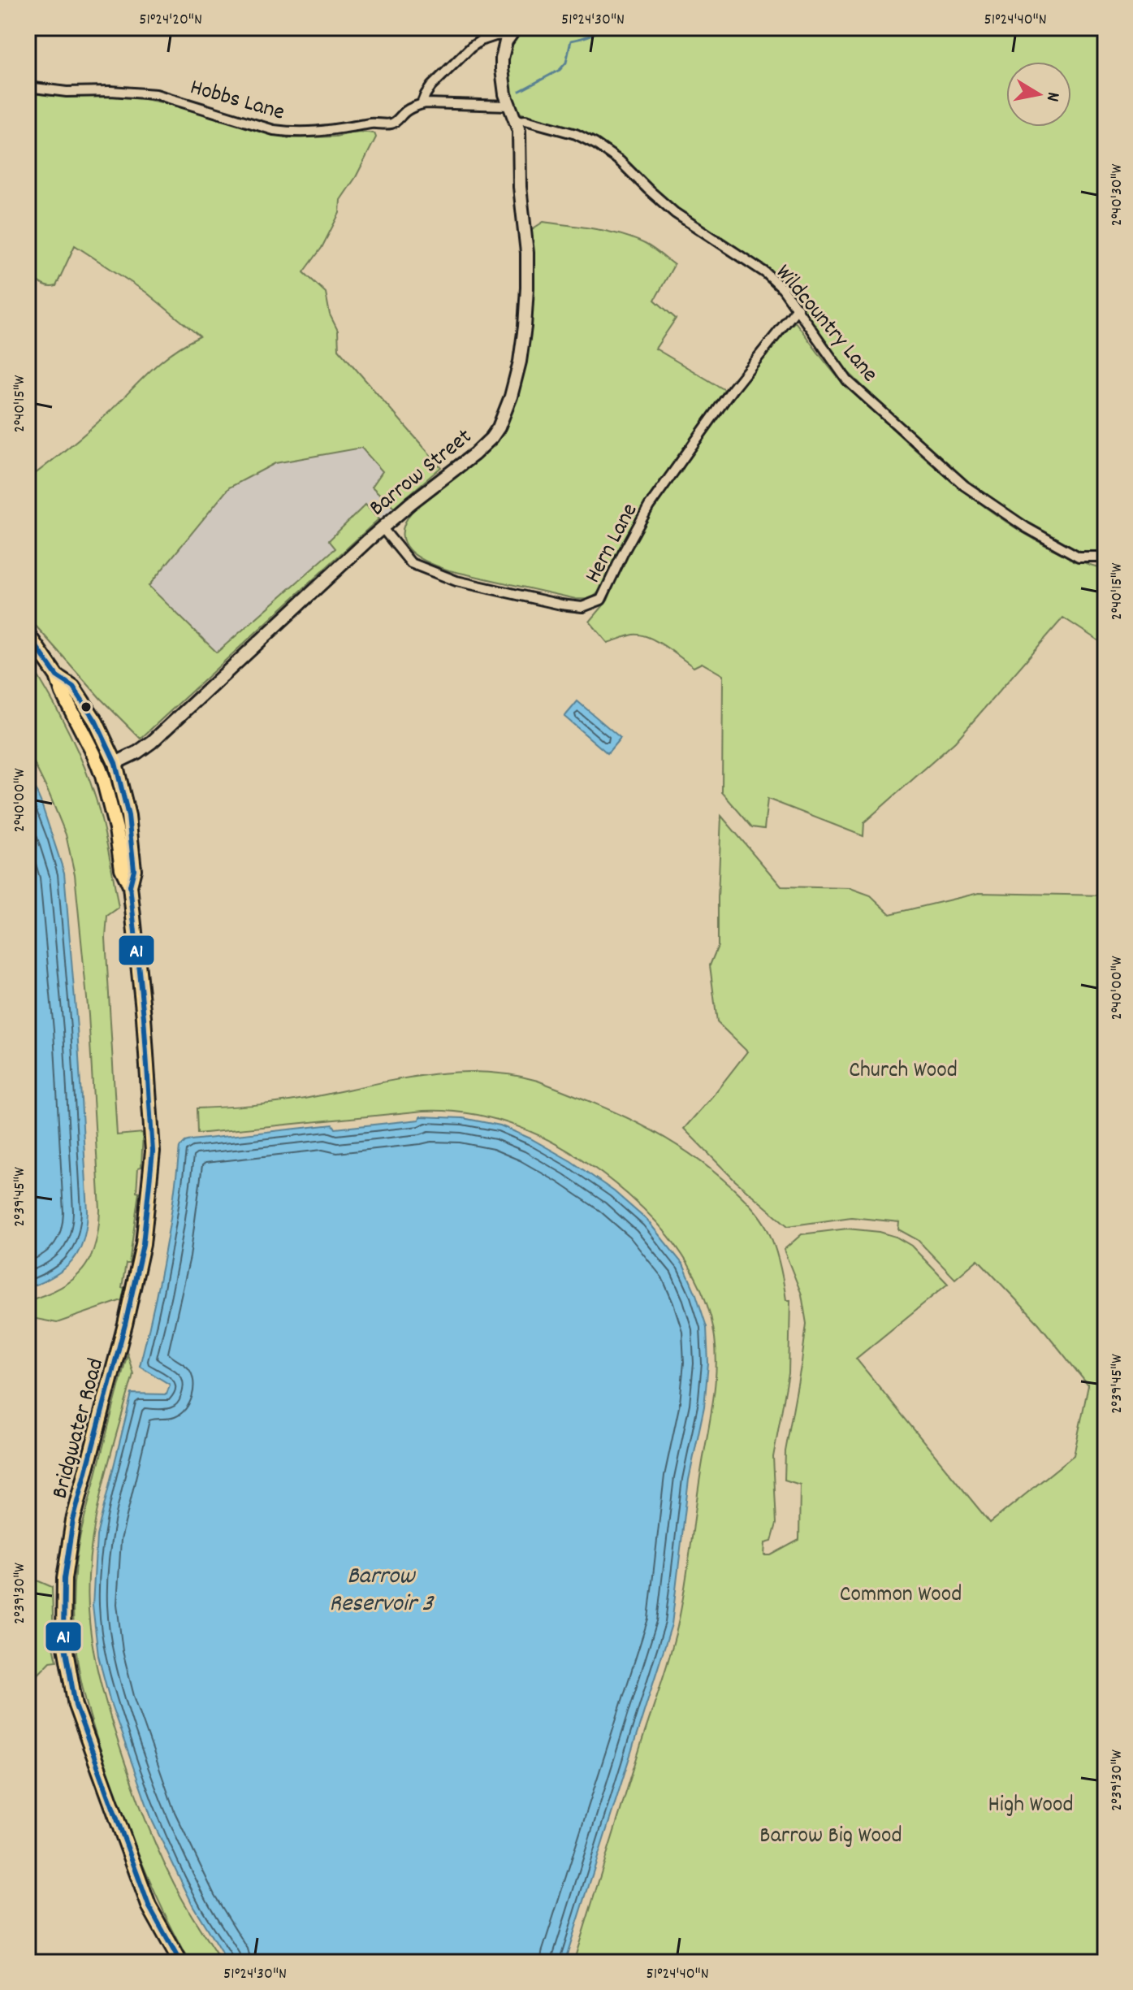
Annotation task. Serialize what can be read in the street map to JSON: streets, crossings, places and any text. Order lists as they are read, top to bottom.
{
  "streets": {
    "highway": ["Bridgwater Road"],
    "main road": ["Barrow Street"],
    "street": ["Hobbs Lane", "Wildcountry Lane", "Hern Lane"]
  },
  "crossings": [
    ["Wildcountry Lane", "Barrow Street"],
    ["Wildcountry Lane", "Hern Lane"],
    ["Barrow Street", "Hern Lane"],
    ["Barrow Street", "Bridgwater Road"]
  ],
  "water": ["Barrow Reservoir 3"],
  "parks": [
    "Church Wood",
    "Common Wood",
    "High Wood",
    "Barrow Big Wood"
  ],
  "lines": ["transit line A1"],
  "north": "right",
  "coordinates": [
    "51°24'20\"N",
    "51°24'30\"N",
    "51°24'40\"N",
    "2°40'30\"W",
    "2°40'15\"W",
    "2°40'00\"W",
    "2°39'45\"W",
    "2°39'30\"W"
  ]
}
